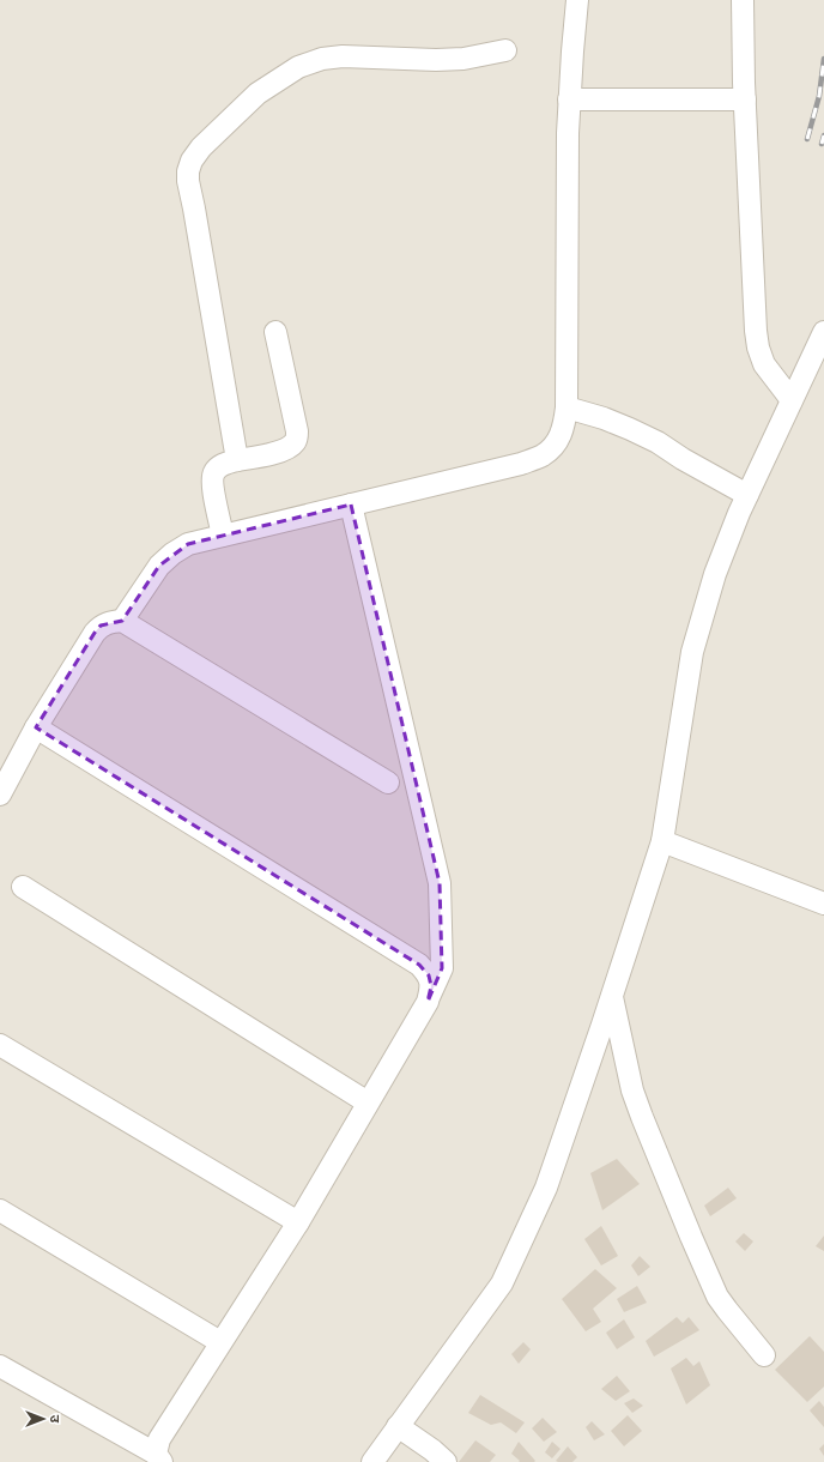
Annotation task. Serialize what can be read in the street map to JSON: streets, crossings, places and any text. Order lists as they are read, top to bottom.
{
  "north": "right"
}
